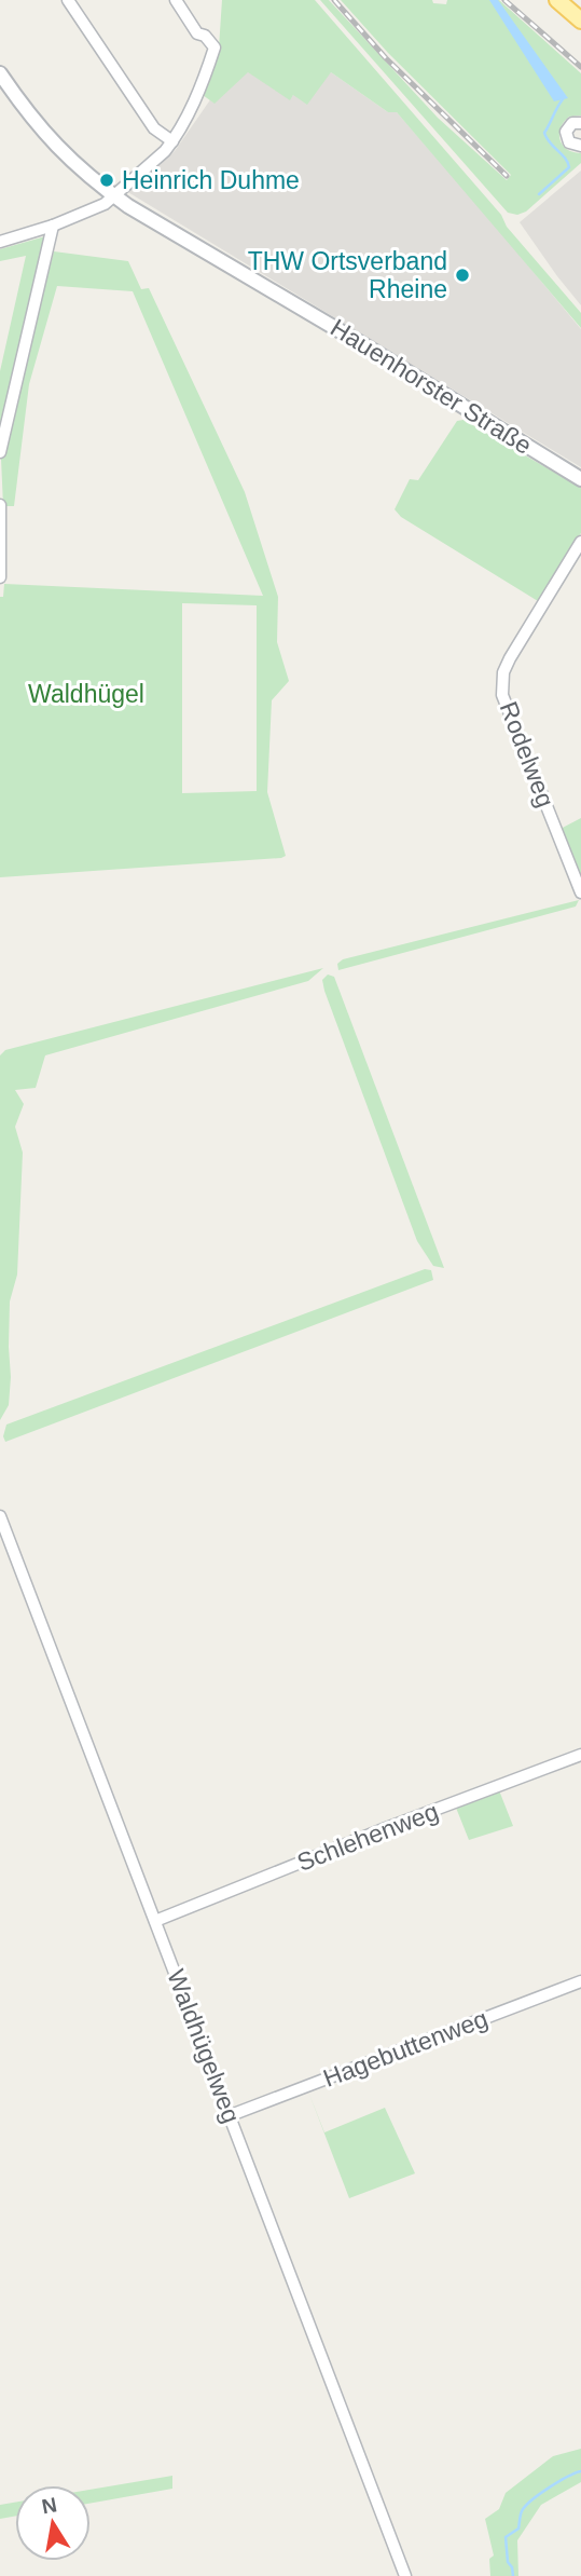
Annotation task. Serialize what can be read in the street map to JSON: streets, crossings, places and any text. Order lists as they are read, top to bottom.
{
  "streets": {
    "street": [
      "Hauenhorster Straße",
      "Rodelweg",
      "Schlehenweg",
      "Waldhügelweg",
      "Hagebuttenweg"
    ]
  },
  "crossings": [
    ["Schlehenweg", "Waldhügelweg"],
    ["Waldhügelweg", "Hagebuttenweg"]
  ],
  "parks": ["Waldhügel"],
  "places": ["Heinrich Duhme", "THW Ortsverband Rheine"],
  "north": "top"
}
